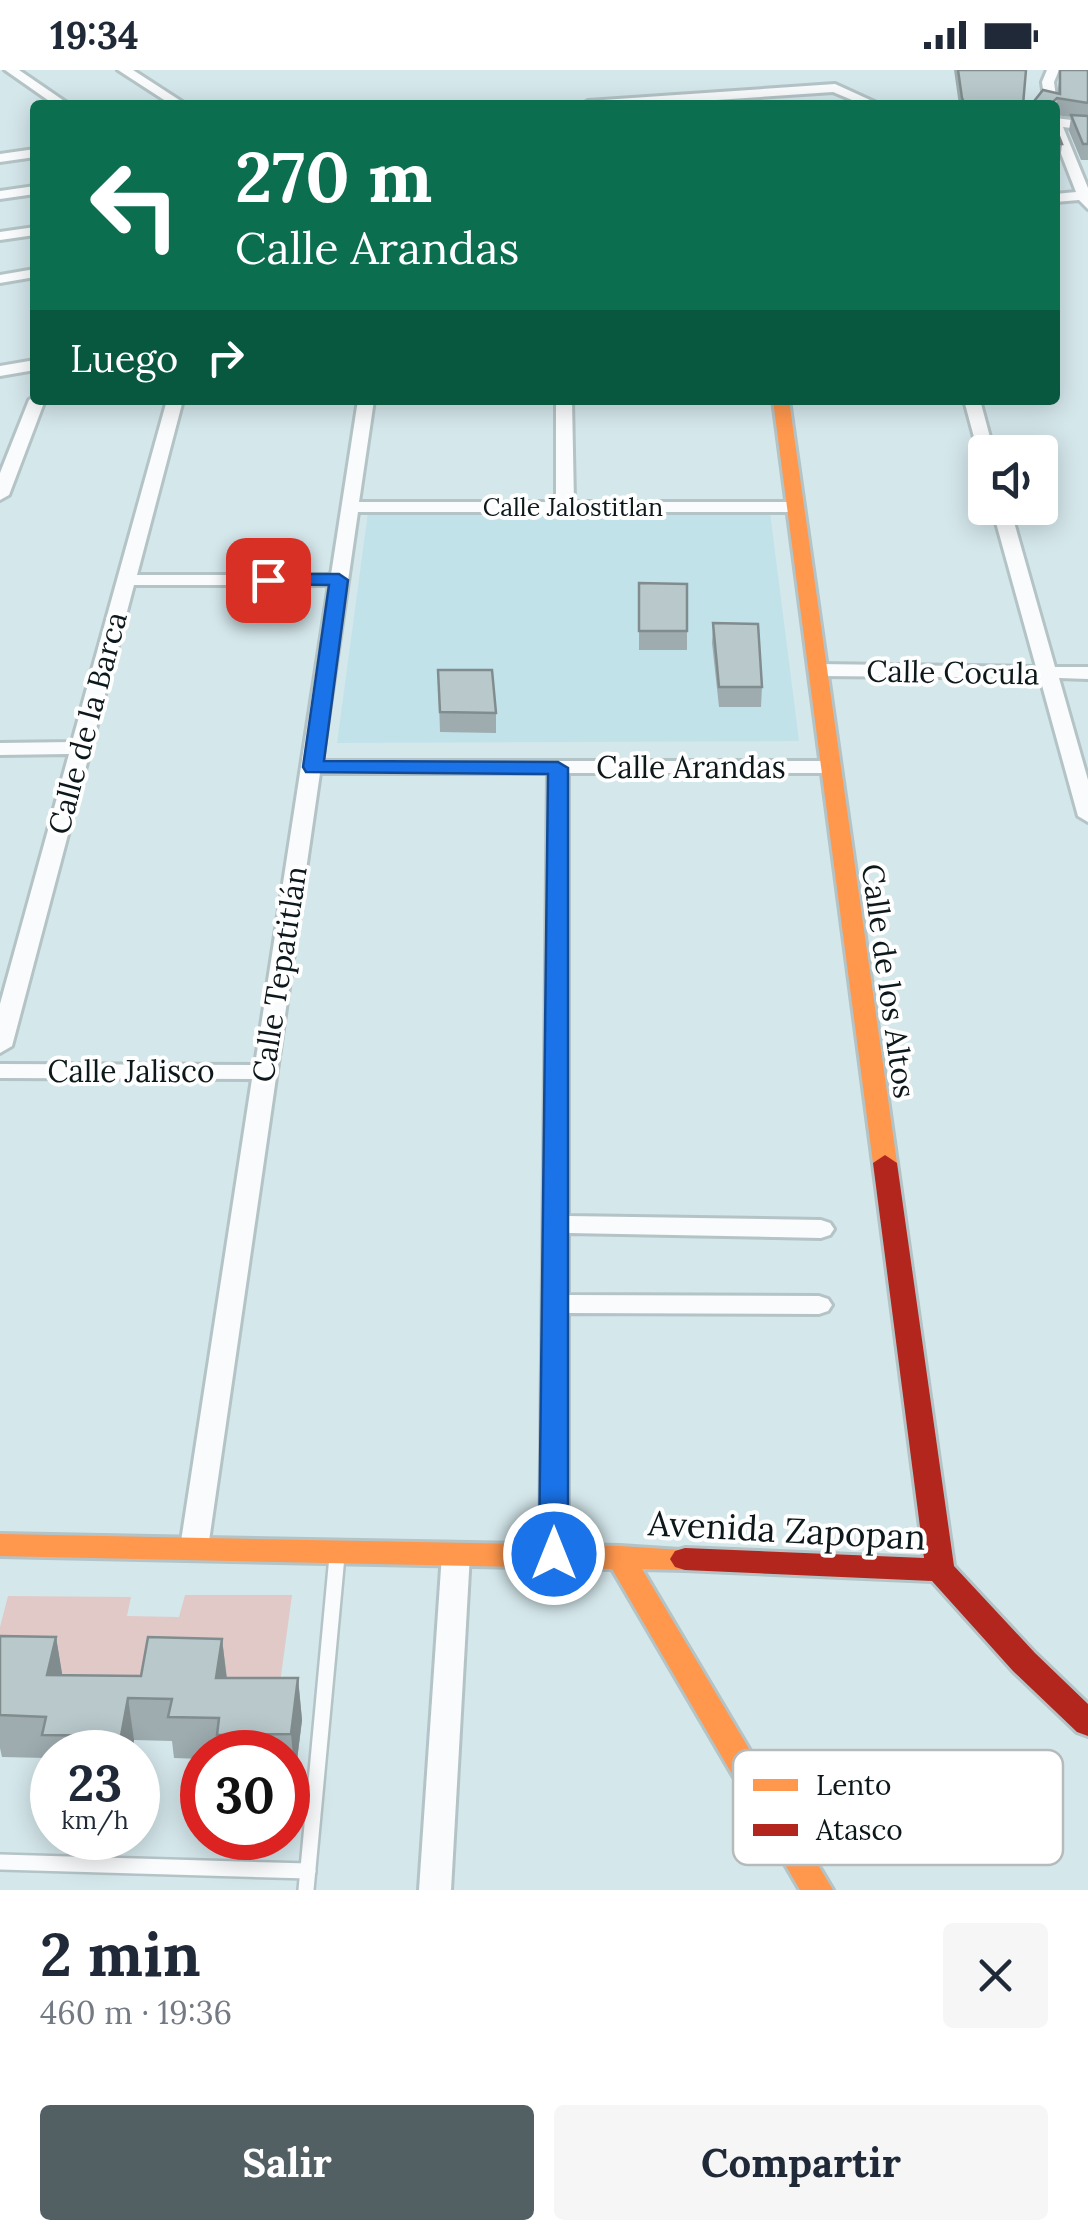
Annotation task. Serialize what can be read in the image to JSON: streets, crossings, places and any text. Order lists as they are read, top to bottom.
{
  "streets": {
    "street": [
      "Calle Jalostitlan",
      "Calle Cocula",
      "Calle de la Barca",
      "Calle Arandas",
      "Calle Tepatitlán",
      "Calle de los Altos",
      "Calle Jalisco",
      "Avenida Zapopan"
    ]
  },
  "crossings": [
    ["Calle Jalostitlan", "Calle Tepatitlán"],
    ["Calle Jalostitlan", "Calle de los Altos"],
    ["Calle Cocula", "Calle de los Altos"],
    ["Calle Arandas", "Calle Tepatitlán"],
    ["Calle Arandas", "Calle de los Altos"],
    ["Calle Tepatitlán", "Calle Jalisco"],
    ["Calle Tepatitlán", "Avenida Zapopan"],
    ["Calle de los Altos", "Avenida Zapopan"]
  ],
  "legend": ["Lento", "Atasco"],
  "page": {
    "status": "19:34",
    "turn": ["270 m", "Calle Arandas"],
    "then": "Luego",
    "speed": "23 km/h",
    "limit": "30",
    "heading": ["2 min", "460 m · 19:36"],
    "buttons": ["Salir", "Compartir"]
  }
}
